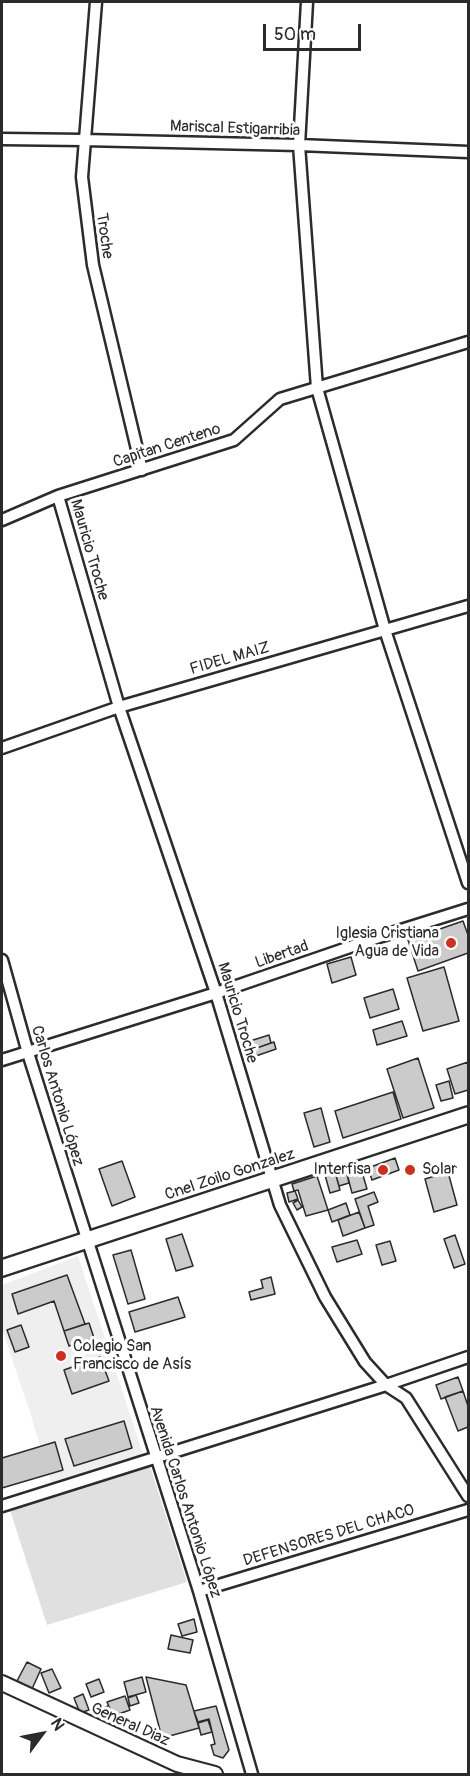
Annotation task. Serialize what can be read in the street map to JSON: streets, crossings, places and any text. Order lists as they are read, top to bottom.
{
  "streets": {
    "main road": ["Cnel Zoilo Gonzalez"],
    "street": [
      "Mariscal Estigarribia",
      "Troche",
      "Capitan Centeno",
      "Mauricio Troche",
      "FIDEL MAIZ",
      "Libertad",
      "Carlos Antonio López",
      "Avenida Carlos Antonio López",
      "DEFENSORES DEL CHACO",
      "General Diaz"
    ]
  },
  "crossings": [
    ["Mariscal Estigarribia", "Troche"],
    ["Troche", "Capitan Centeno"],
    ["Capitan Centeno", "Mauricio Troche"],
    ["Mauricio Troche", "FIDEL MAIZ"],
    ["Mauricio Troche", "Libertad"],
    ["Mauricio Troche", "Cnel Zoilo Gonzalez"],
    ["Libertad", "Carlos Antonio López"],
    ["Carlos Antonio López", "Cnel Zoilo Gonzalez"],
    ["Carlos Antonio López", "Avenida Carlos Antonio López"],
    ["Cnel Zoilo Gonzalez", "Avenida Carlos Antonio López"],
    ["Avenida Carlos Antonio López", "DEFENSORES DEL CHACO"]
  ],
  "places": [
    "Iglesia Cristiana Agua de Vida",
    "Interfisa",
    "Solar",
    "Colegio San Francisco de Asís"
  ],
  "scale_bar": "50 m",
  "north": "top right"
}
